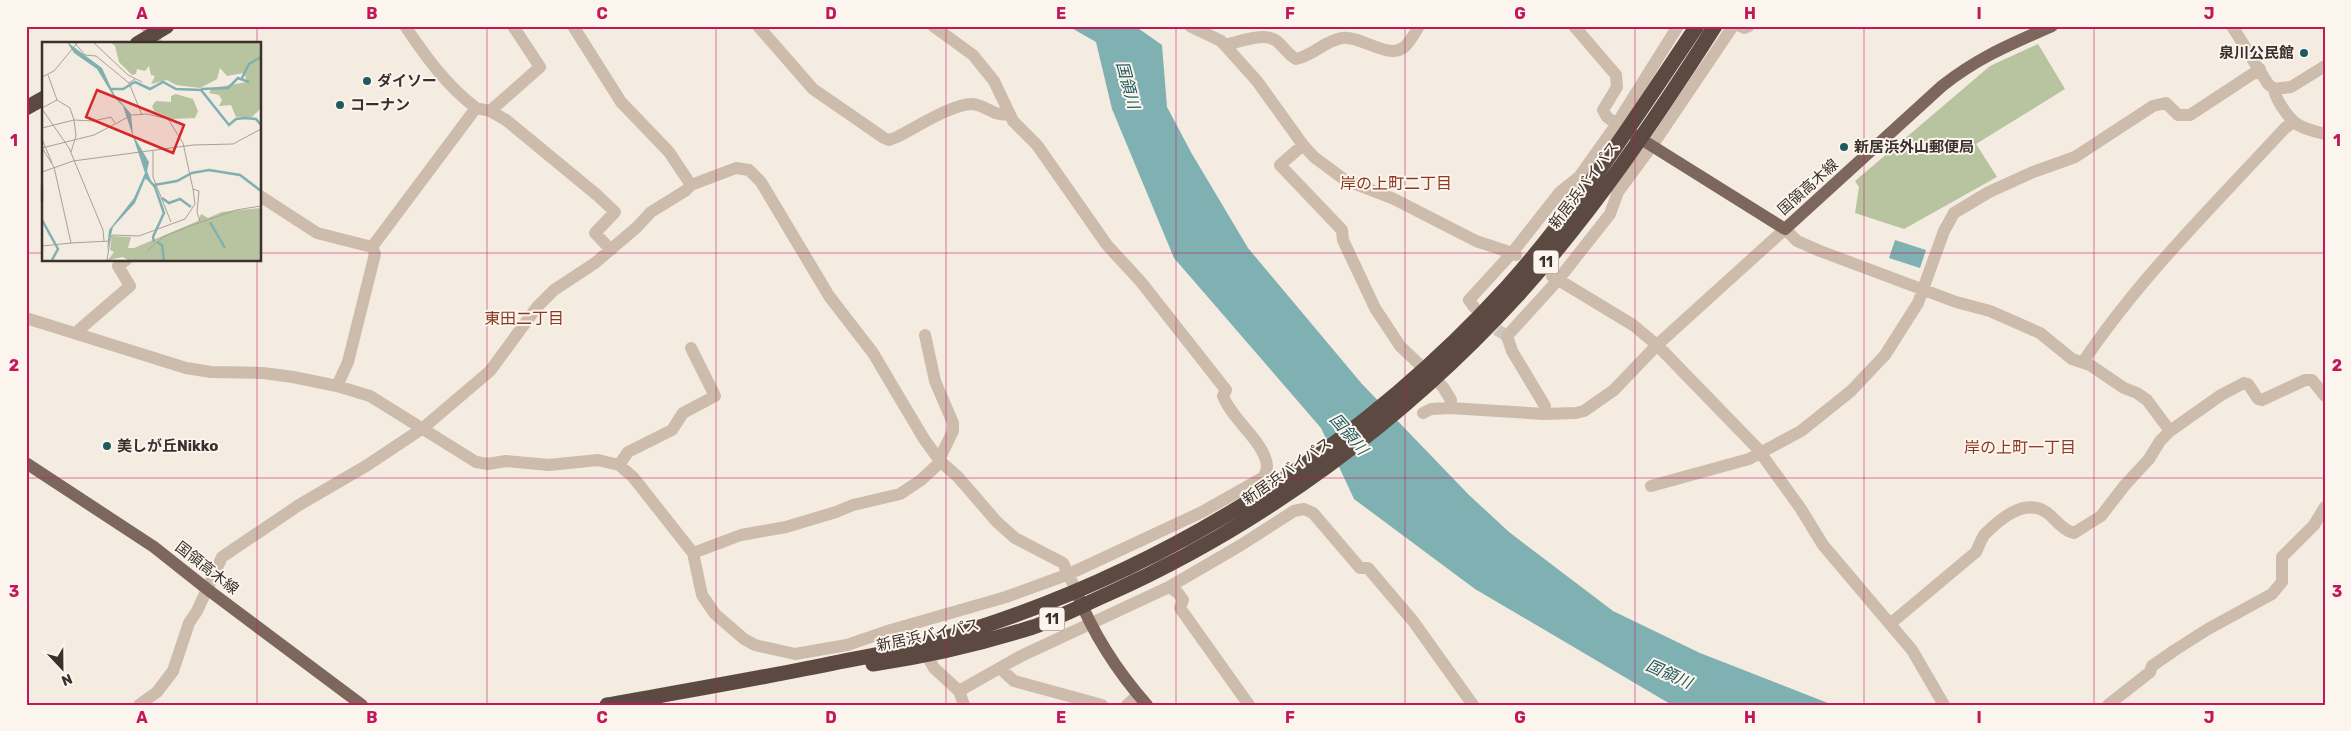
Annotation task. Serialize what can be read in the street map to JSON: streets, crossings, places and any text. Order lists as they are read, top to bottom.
{
  "streets": {
    "highway": ["新居浜バイパス", "11"],
    "main road": ["国領高木線"]
  },
  "crossings": [
    ["新居浜バイパス", "国領高木線"]
  ],
  "districts": ["岸の上町二丁目", "東田二丁目", "岸の上町一丁目"],
  "water": ["国領川"],
  "places": [
    "泉川公民館",
    "ダイソー",
    "コーナン",
    "新居浜外山郵便局",
    "美しが丘Nikko"
  ],
  "north": "bottom",
  "grid": {
    "columns": [
      "A",
      "B",
      "C",
      "D",
      "E",
      "F",
      "G",
      "H",
      "I",
      "J"
    ],
    "rows": ["1", "2", "3"]
  }
}
